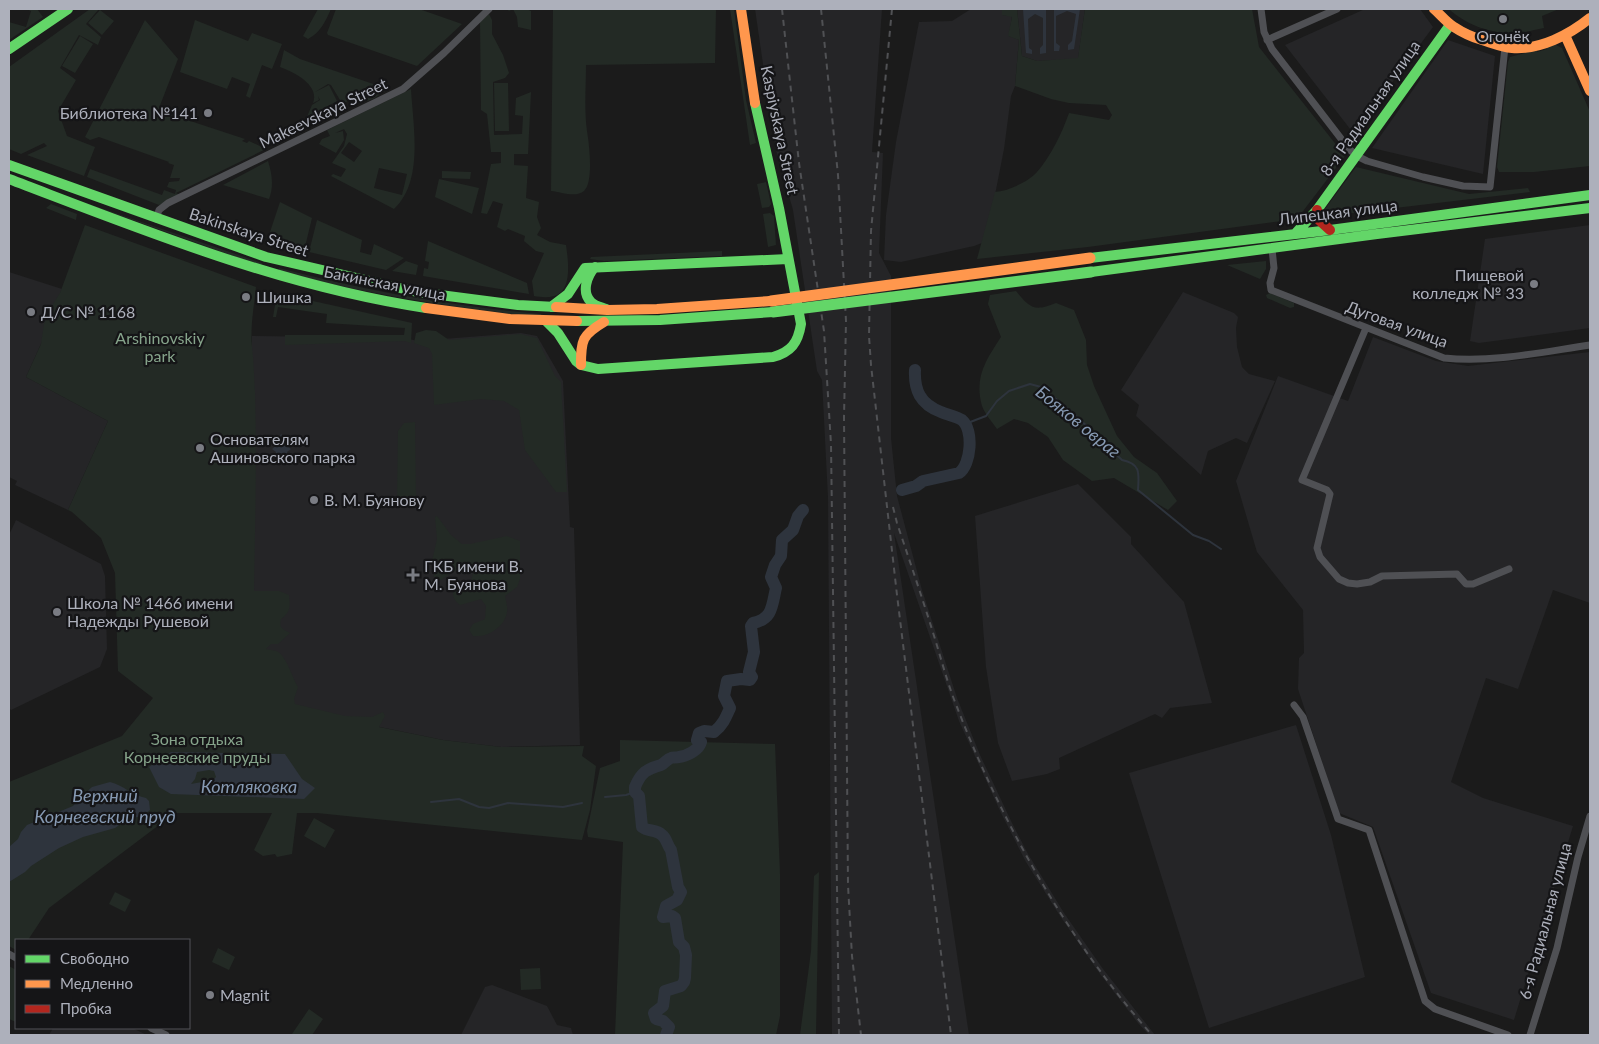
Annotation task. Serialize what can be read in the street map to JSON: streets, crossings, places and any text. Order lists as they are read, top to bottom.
{
  "streets": {
    "main road": [
      "8-я Радиальная улица",
      "Kaspiyskaya Street",
      "Липецкая улица",
      "Bakinskaya Street",
      "Бакинская улица"
    ],
    "street": ["Makeevskaya Street", "Дуговая улица", "6-я Радиальная улица"]
  },
  "crossings": [
    ["8-я Радиальная улица", "Липецкая улица"],
    ["Makeevskaya Street", "Bakinskaya Street"],
    ["Липецкая улица", "Бакинская улица"],
    ["Липецкая улица", "Дуговая улица"]
  ],
  "water": ["Бояков овраг", "Котляковка", "Верхний Корнеевский пруд"],
  "parks": ["Arshinovskiy park", "Зона отдыха Корнеевские пруды"],
  "places": {
    "other": [
      "Огонёк",
      "Библиотека №141",
      "Пищевой колледж № 33",
      "Шишка",
      "Д/C № 1168",
      "Основателям Ашиновского парка",
      "В. М. Буянову",
      "Школа № 1466 имени Надежды Рушевой",
      "Magnit"
    ],
    "health": ["ГКБ имени В. М. Буянова"]
  },
  "legend": ["Свободно", "Медленно", "Пробка"]
}
